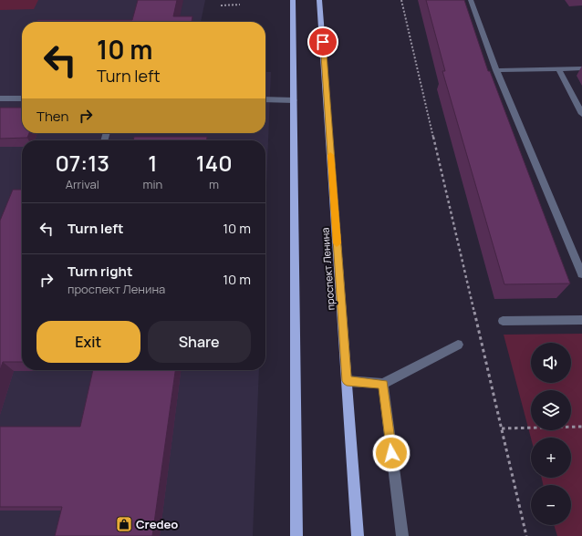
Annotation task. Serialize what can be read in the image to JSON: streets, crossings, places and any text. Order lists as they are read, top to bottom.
{
  "streets": {
    "main road": ["проспект Ленина"]
  },
  "places": {
    "shop": ["Credeo"]
  },
  "page": {
    "turn": ["10 m", "Turn left"],
    "then": "Then",
    "eta": [
      "07:13",
      "Arrival",
      "1",
      "min",
      "140",
      "m"
    ],
    "list": [
      {
        "name": "Turn left",
        "value": "10 m"
      },
      {
        "name": "Turn right",
        "note": "проспект Ленина",
        "value": "10 m"
      }
    ],
    "buttons": ["Exit", "Share"],
    "map_buttons": ["+", "−"]
  }
}
